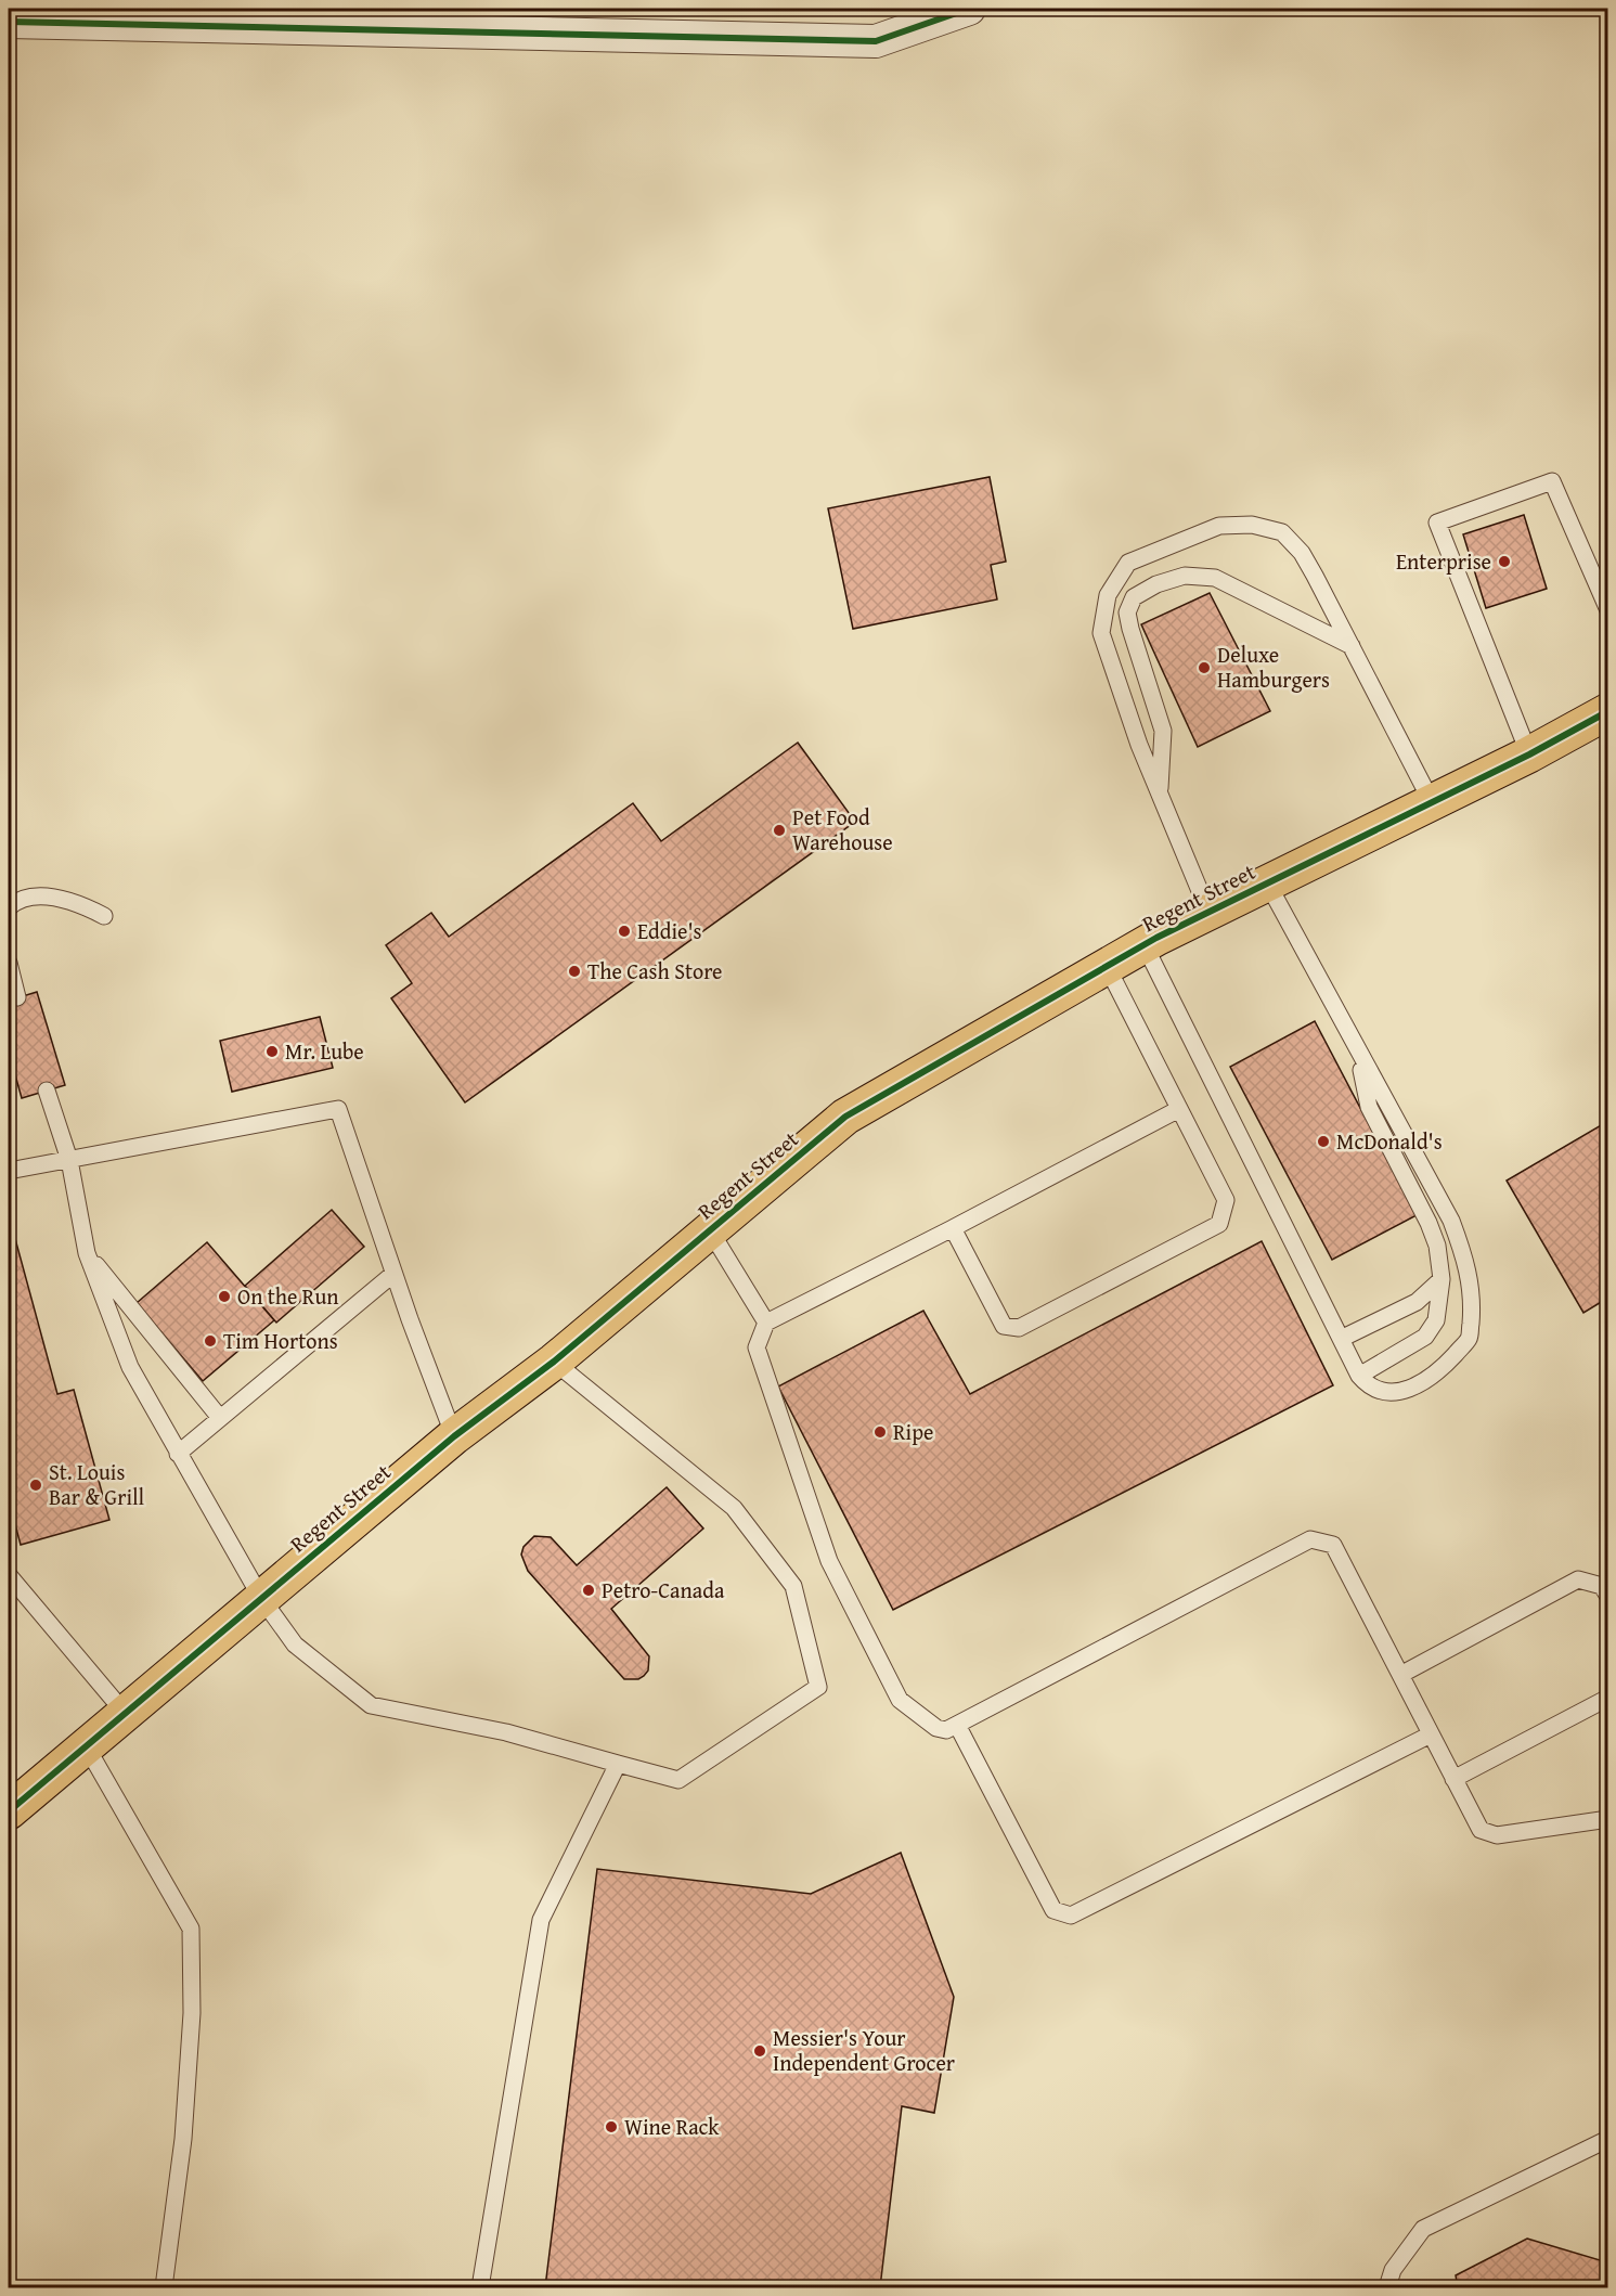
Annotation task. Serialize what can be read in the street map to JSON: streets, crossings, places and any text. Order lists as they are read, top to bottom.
{
  "streets": {
    "main road": ["Regent Street"]
  },
  "places": [
    "Enterprise",
    "Deluxe Hamburgers",
    "Pet Food Warehouse",
    "Eddie's",
    "The Cash Store",
    "Mr. Lube",
    "McDonald's",
    "On the Run",
    "Tim Hortons",
    "Ripe",
    "St. Louis Bar & Grill",
    "Petro-Canada",
    "Messier's Your Independent Grocer",
    "Wine Rack"
  ]
}
